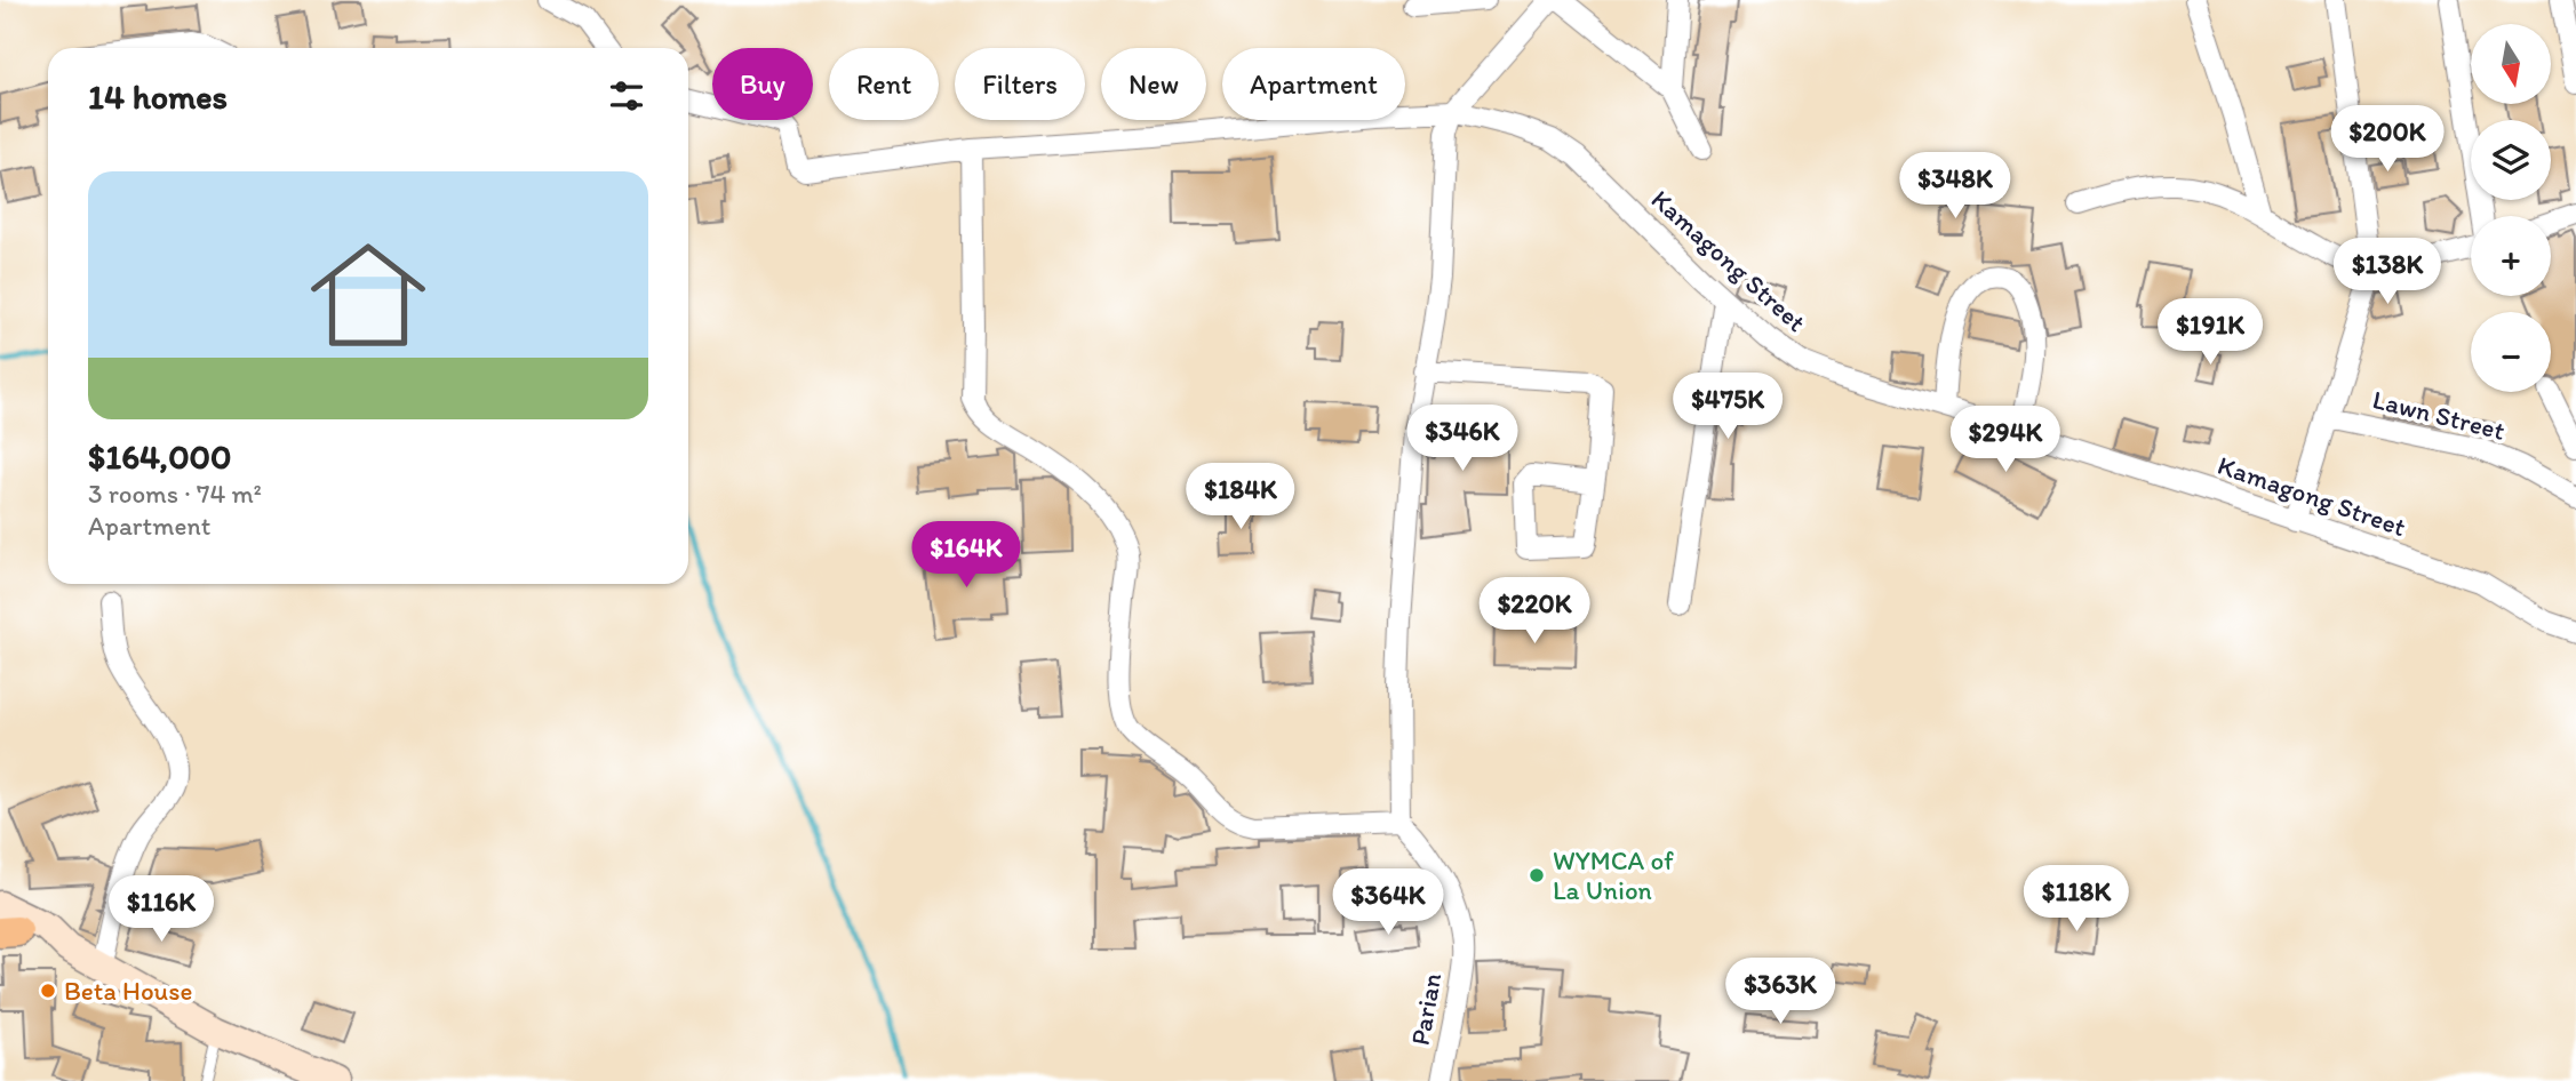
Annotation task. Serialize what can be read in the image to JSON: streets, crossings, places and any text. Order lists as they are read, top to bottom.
{
  "streets": {
    "street": ["Kamagong Street", "Lawn Street", "Parian"]
  },
  "places": ["WYMCA of La Union", "Beta House"],
  "north": "bottom",
  "page": {
    "map_buttons": ["+", "−"],
    "chip": [
      "Buy",
      "Rent",
      "Filters",
      "New",
      "Apartment"
    ],
    "heading": "14 homes",
    "price": [
      "$200K",
      "$348K",
      "$138K",
      "$191K",
      "$475K",
      "$346K",
      "$294K",
      "$184K",
      "$164K",
      "$220K",
      "$118K",
      "$364K",
      "$116K",
      "$363K"
    ],
    "list": [
      {
        "name": "$164,000",
        "note": "3 rooms · 74 m² · Apartment"
      }
    ]
  }
}
